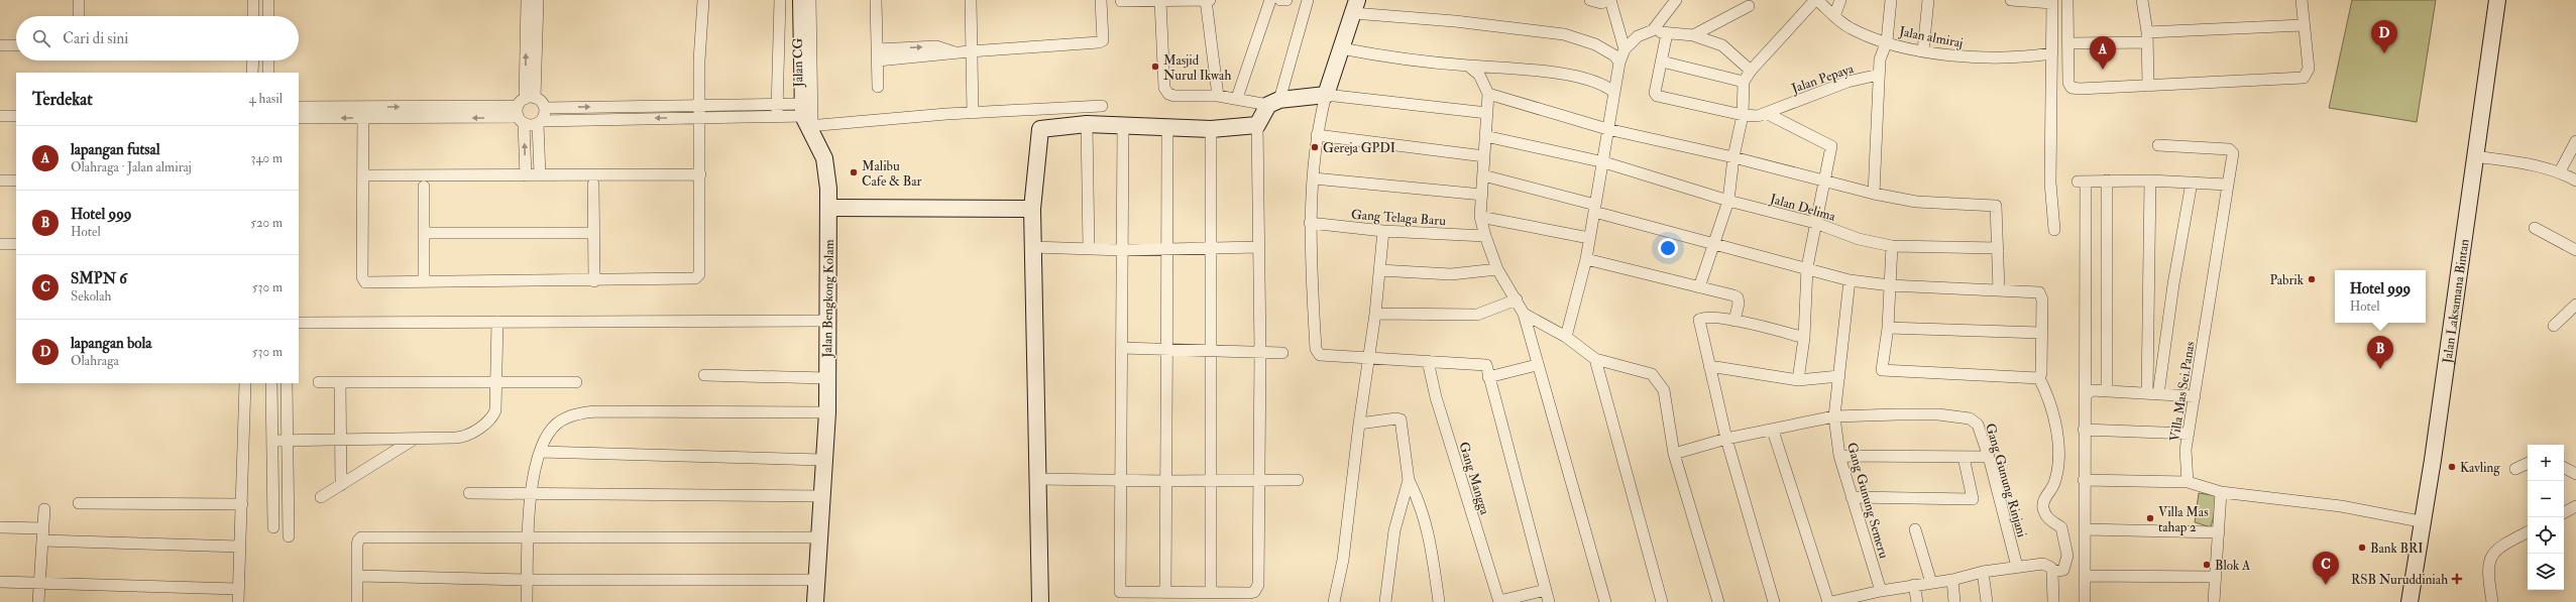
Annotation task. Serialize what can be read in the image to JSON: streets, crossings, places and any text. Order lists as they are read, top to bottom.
{
  "streets": {
    "street": [
      "Jalan almiraj",
      "Jalan CG",
      "Jalan Pepaya",
      "Jalan Delima",
      "Gang Telaga Baru",
      "Jalan Bengkong Kolam",
      "Jalan Laksamana Bintan",
      "Villa Mas Sei.Panas",
      "Gang Mangga",
      "Gang Gunung Rinjani",
      "Gang Gunung Semeru"
    ]
  },
  "crossings": [
    ["Jalan CG", "Jalan Bengkong Kolam"],
    ["Gang Gunung Rinjani", "Gang Gunung Semeru"]
  ],
  "places": {
    "other": [
      "Masjid Nurul Ikwah",
      "Gereja GPDI",
      "Malibu Cafe & Bar",
      "Pabrik",
      "Kavling",
      "Villa Mas tahap 2",
      "Bank BRI",
      "Blok A"
    ],
    "health": ["RSB Nuruddiniah"]
  },
  "page": {
    "search": "Cari di sini",
    "pins": [
      "D",
      "A",
      "B",
      "C"
    ],
    "heading": ["Terdekat", "4 hasil"],
    "list": [
      {
        "mark": "A",
        "name": "lapangan futsal",
        "note": "Olahraga · Jalan almiraj",
        "value": "340 m"
      },
      {
        "mark": "B",
        "name": "Hotel 999",
        "note": "Hotel",
        "value": "520 m"
      },
      {
        "mark": "C",
        "name": "SMPN 6",
        "note": "Sekolah",
        "value": "530 m"
      },
      {
        "mark": "D",
        "name": "lapangan bola",
        "note": "Olahraga",
        "value": "530 m"
      }
    ],
    "popup": ["Hotel 999", "Hotel"],
    "map_buttons": ["+", "−"]
  }
}
